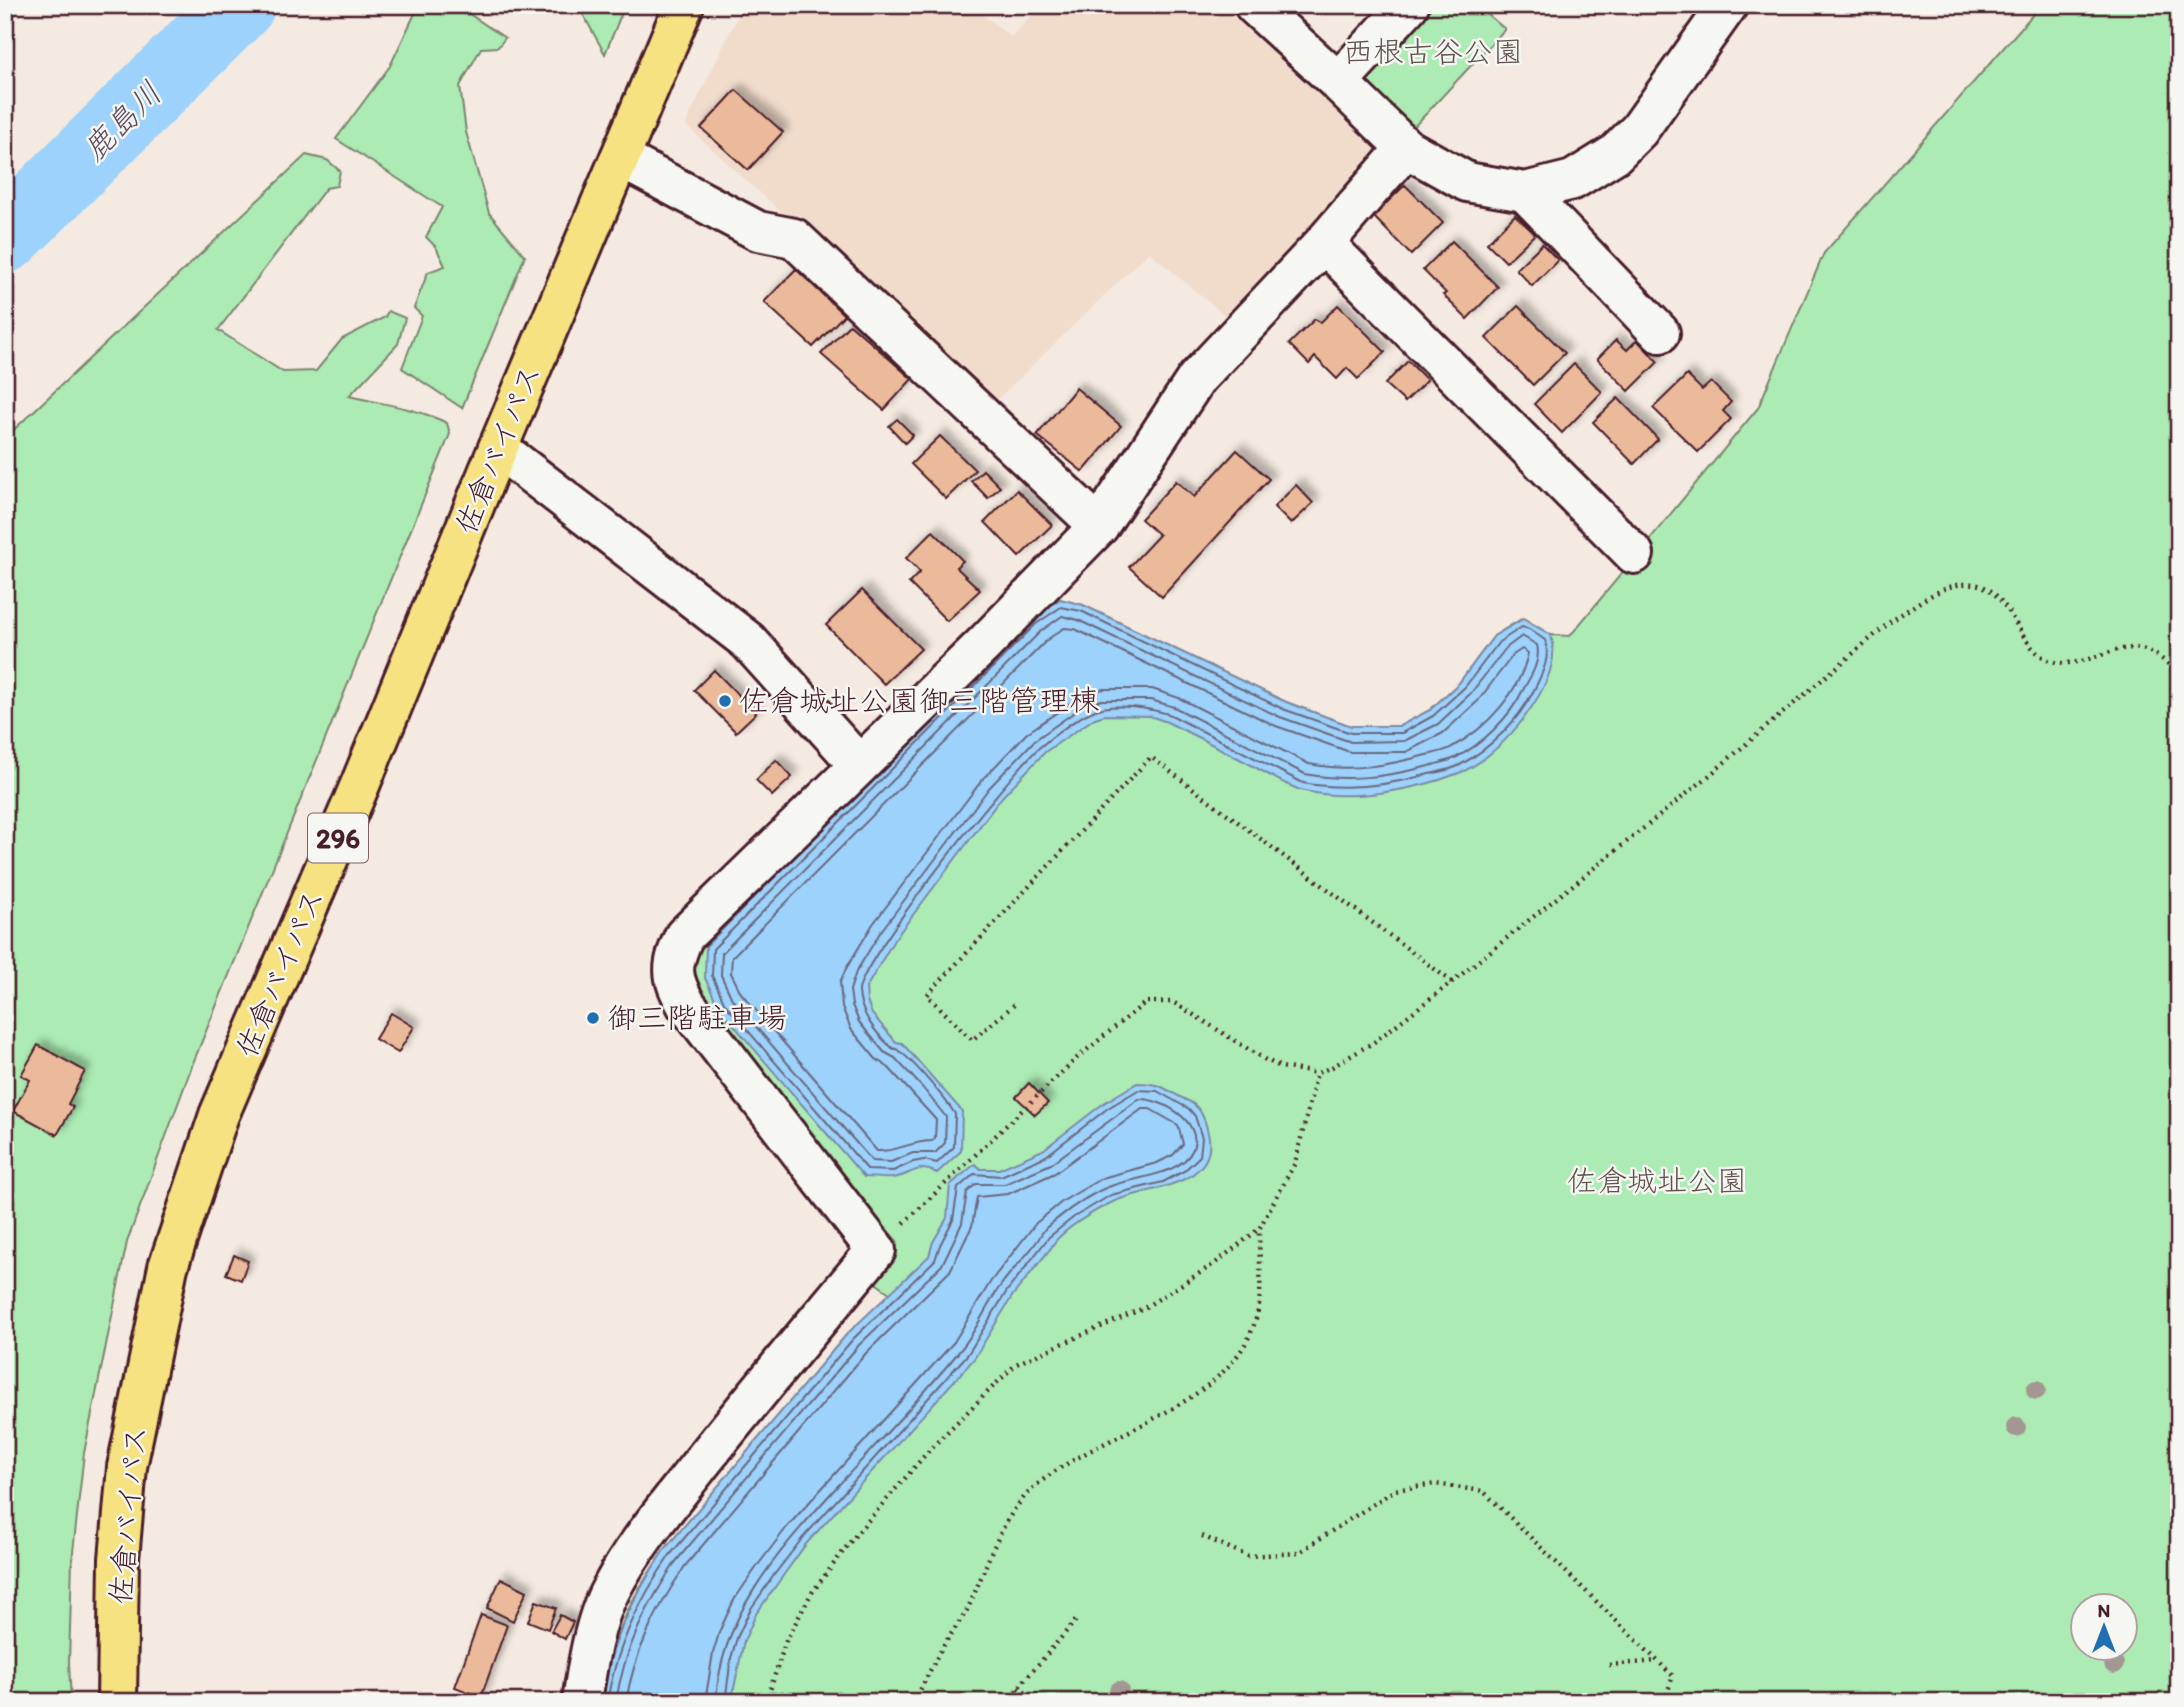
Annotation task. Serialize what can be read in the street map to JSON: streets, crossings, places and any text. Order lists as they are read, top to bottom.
{
  "streets": {
    "highway": ["佐倉バイパス", "296"]
  },
  "water": ["鹿島川"],
  "parks": ["西根古谷公園", "佐倉城址公園"],
  "places": ["佐倉城址公園御三階管理棟", "御三階駐車場"],
  "north": "top"
}
